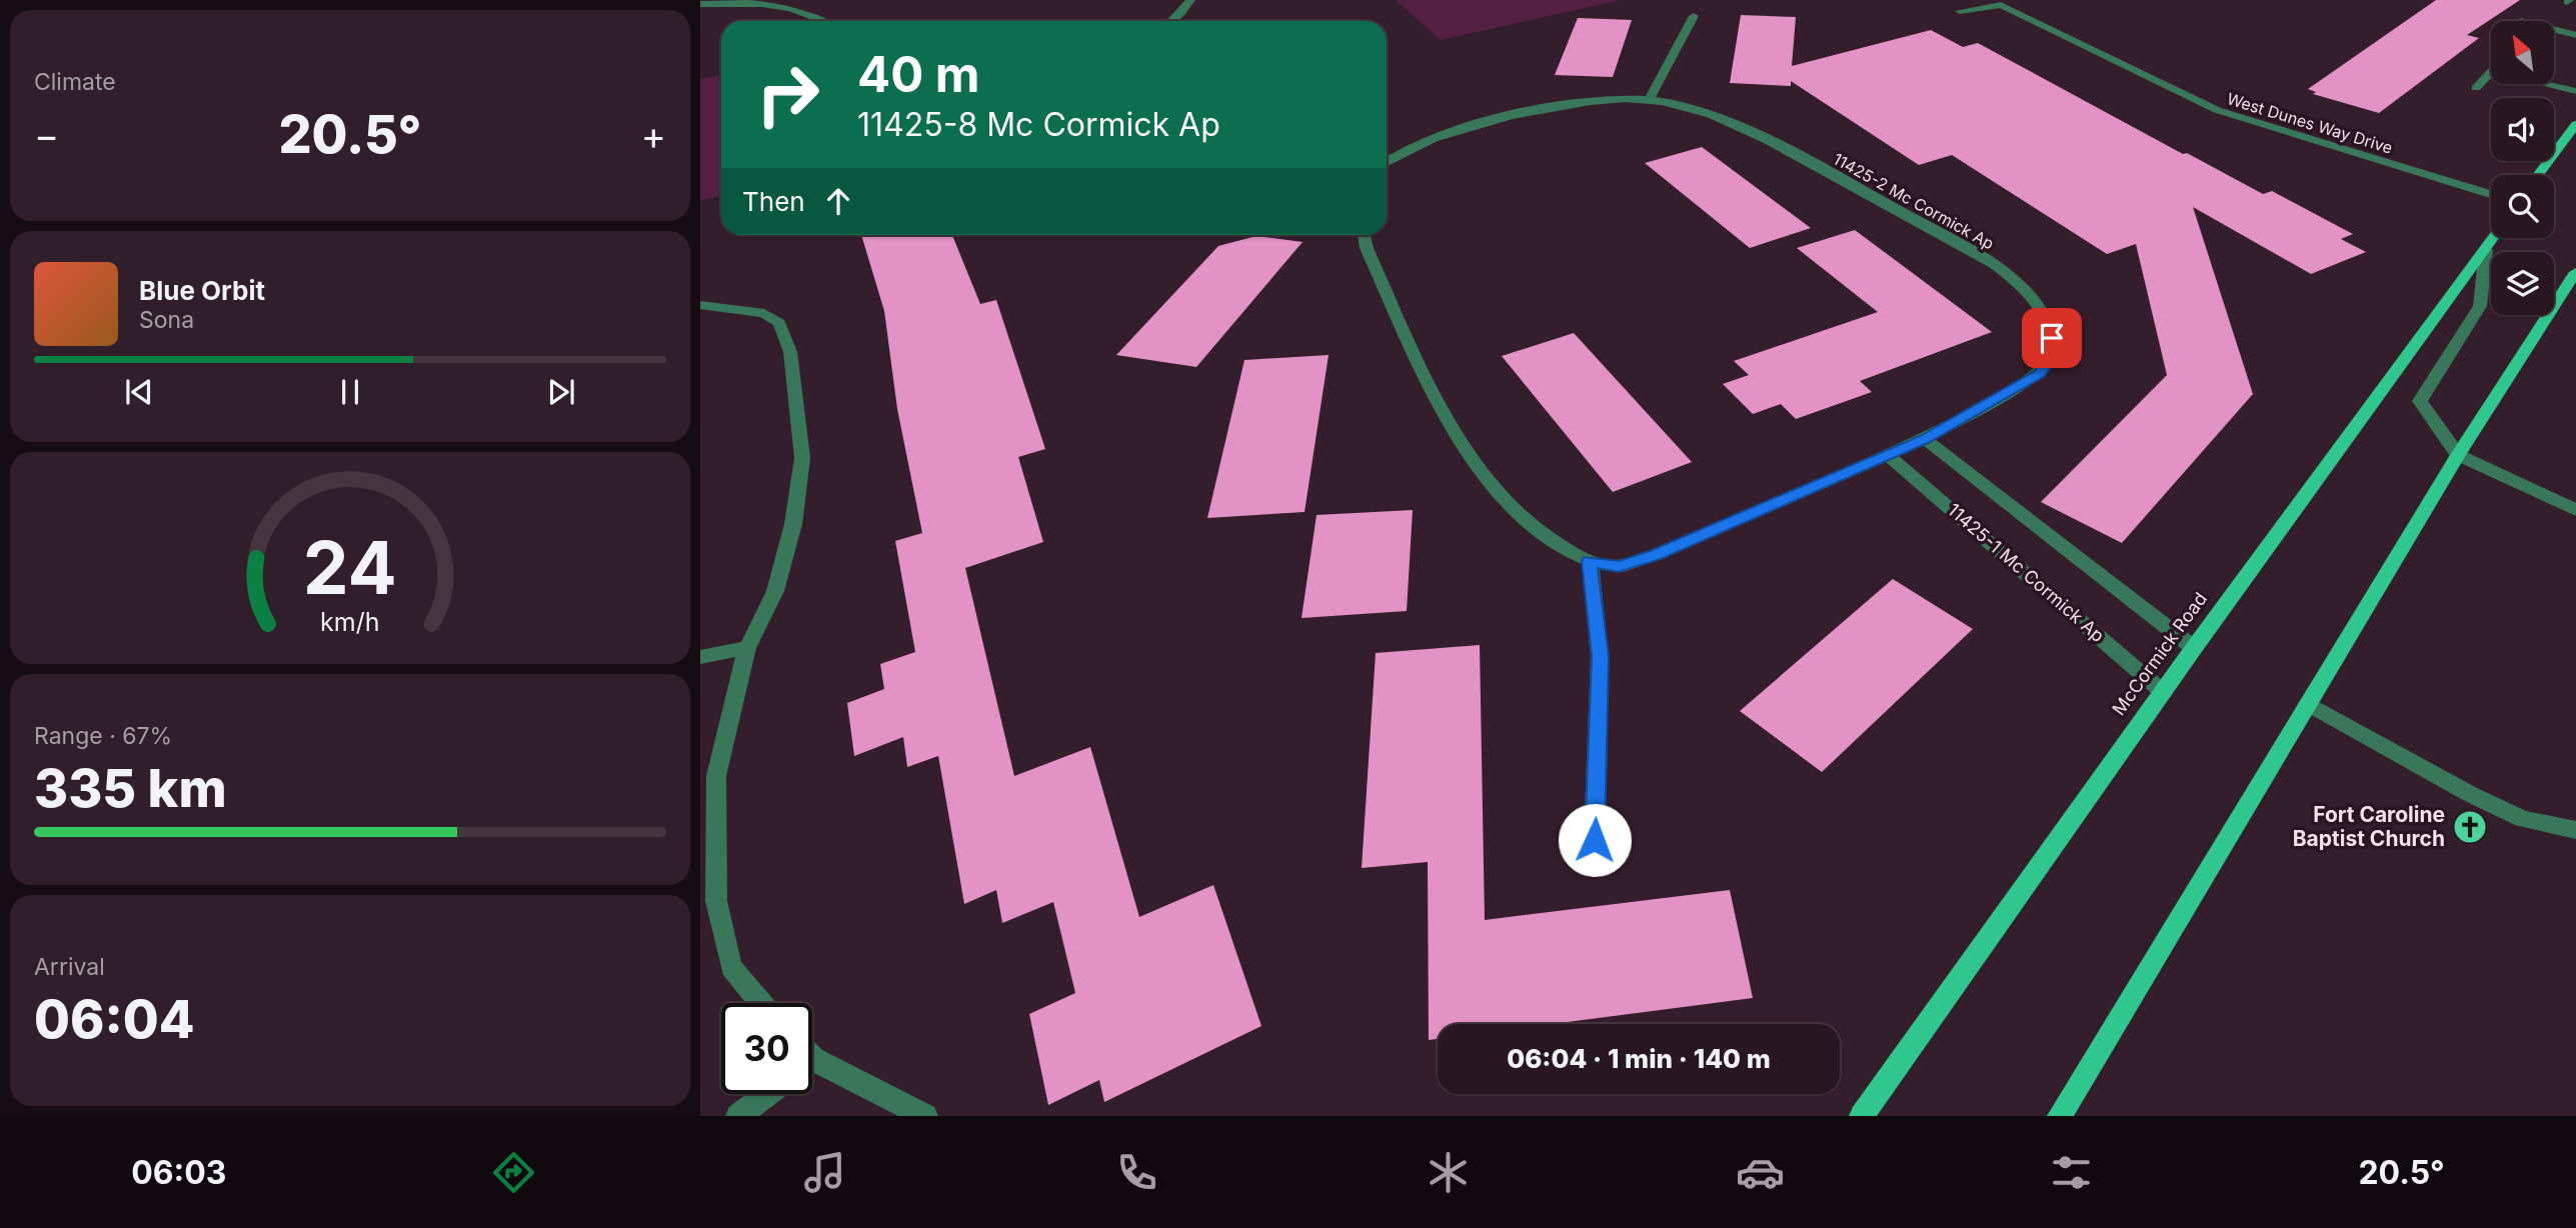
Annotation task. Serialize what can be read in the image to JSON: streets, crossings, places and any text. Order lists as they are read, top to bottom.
{
  "streets": {
    "main road": ["McCormick Road"],
    "street": ["West Dunes Way Drive", "11425-2 Mc Cormick Ap", "11425-1 Mc Cormick Ap"]
  },
  "crossings": [
    ["11425-2 Mc Cormick Ap", "11425-1 Mc Cormick Ap"],
    ["11425-1 Mc Cormick Ap", "McCormick Road"]
  ],
  "places": {
    "church": ["Fort Caroline Baptist Church"]
  },
  "north": "top left",
  "page": {
    "tile": [
      "Climate",
      ["Range · 67%", "335 km"],
      ["Arrival", "06:04"]
    ],
    "turn": ["40 m", "11425-8 Mc Cormick Ap"],
    "heat": ["−", "20.5°", "+"],
    "then": "Then",
    "song": ["Blue Orbit", "Sona"],
    "limit": "30",
    "trip": "06:04 · 1 min · 140 m",
    "tabs": ["06:03", "20.5°"],
    "gauge": ["24", "km/h"]
  }
}
